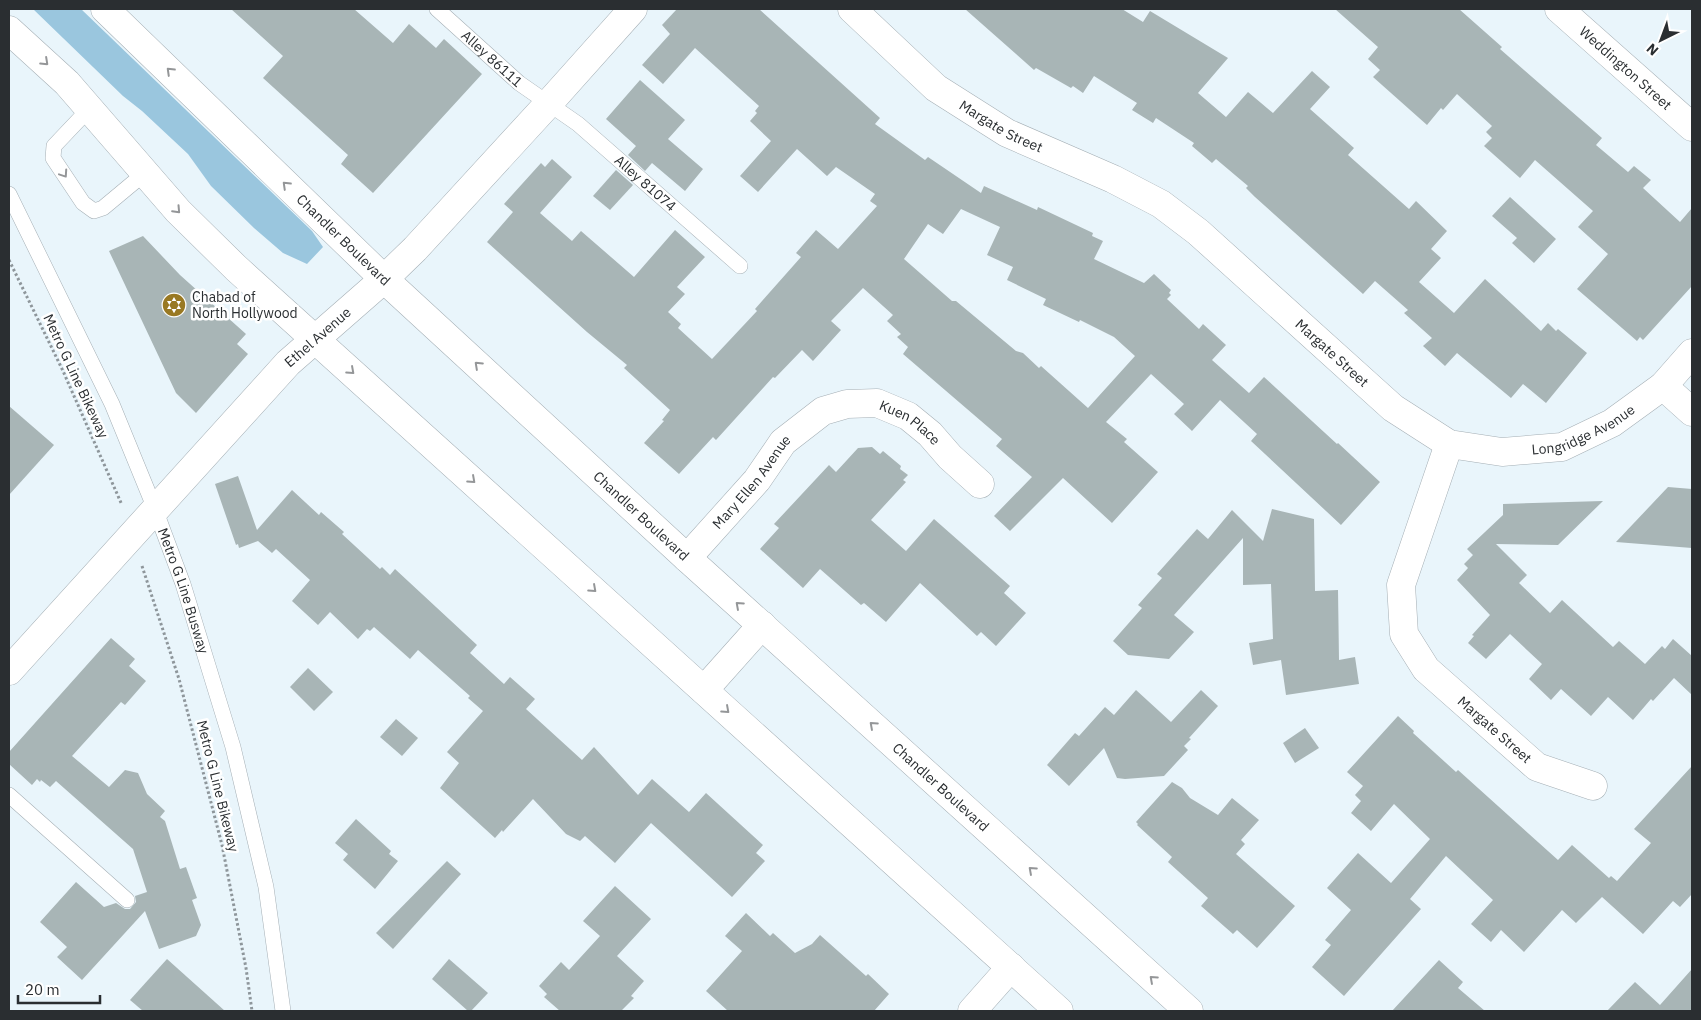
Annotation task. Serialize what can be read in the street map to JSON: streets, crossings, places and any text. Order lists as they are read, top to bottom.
{
  "streets": {
    "street": [
      "Weddington Street",
      "Margate Street",
      "Chandler Boulevard",
      "Ethel Avenue",
      "Kuen Place",
      "Longridge Avenue",
      "Mary Ellen Avenue"
    ],
    "lane": ["Alley 86111", "Alley 81074", "Metro G Line Busway"],
    "path": ["Metro G Line Bikeway"]
  },
  "crossings": [
    ["Alley 86111", "Alley 81074"],
    ["Alley 86111", "Ethel Avenue"],
    ["Margate Street", "Longridge Avenue"],
    ["Alley 81074", "Ethel Avenue"],
    ["Chandler Boulevard", "Ethel Avenue"],
    ["Chandler Boulevard", "Mary Ellen Avenue"],
    ["Ethel Avenue", "Metro G Line Busway"],
    ["Kuen Place", "Mary Ellen Avenue"]
  ],
  "places": {
    "synagogue": ["Chabad of North Hollywood"]
  },
  "scale_bar": "20 m",
  "north": "bottom left"
}
